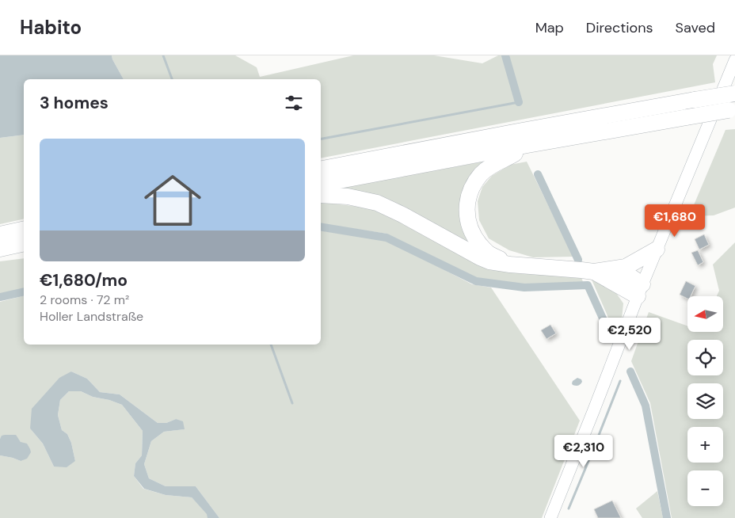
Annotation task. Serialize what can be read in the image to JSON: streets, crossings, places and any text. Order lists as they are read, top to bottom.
{
  "north": "left",
  "page": {
    "header": "Habito",
    "nav": ["Map", "Directions", "Saved"],
    "heading": "3 homes",
    "list": [
      {
        "name": "€1,680/mo",
        "note": "2 rooms · 72 m² · Holler Landstraße"
      }
    ],
    "price": ["€1,680", "€2,520", "€2,310"],
    "map_buttons": ["+", "−"]
  }
}
